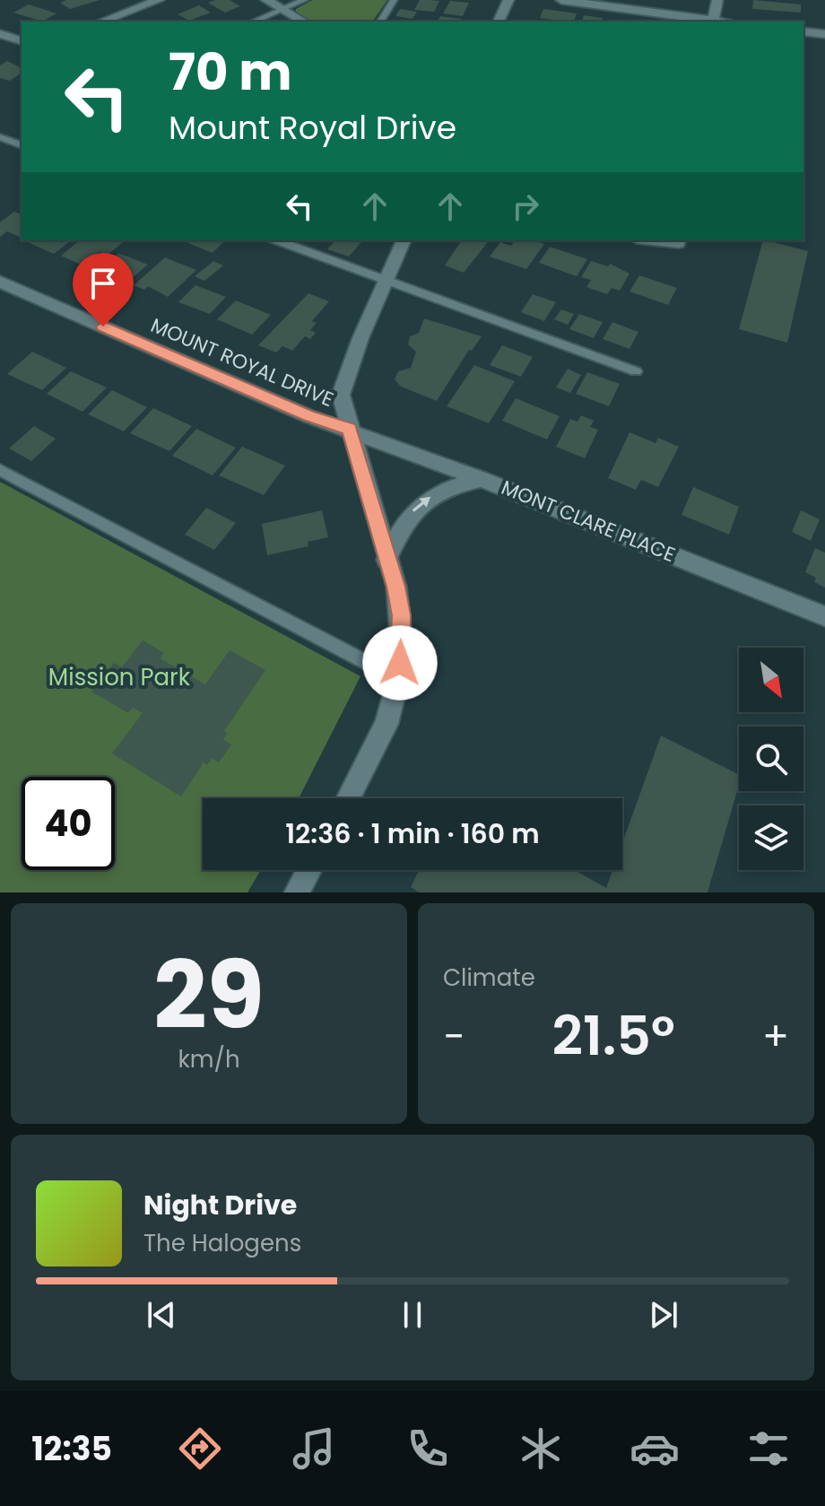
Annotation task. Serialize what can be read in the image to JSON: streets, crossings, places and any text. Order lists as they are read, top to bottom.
{
  "streets": {
    "street": ["MOUNT ROYAL DRIVE", "MONT CLARE PLACE"]
  },
  "crossings": [
    ["MOUNT ROYAL DRIVE", "MONT CLARE PLACE"]
  ],
  "parks": ["Mission Park"],
  "north": "bottom right",
  "page": {
    "turn": ["70 m", "Mount Royal Drive"],
    "limit": "40",
    "trip": "12:36 · 1 min · 160 m",
    "tile": [
      ["29", "km/h"],
      "Climate"
    ],
    "heat": ["−", "21.5°", "+"],
    "song": ["Night Drive", "The Halogens"],
    "tabs": "12:35"
  }
}
